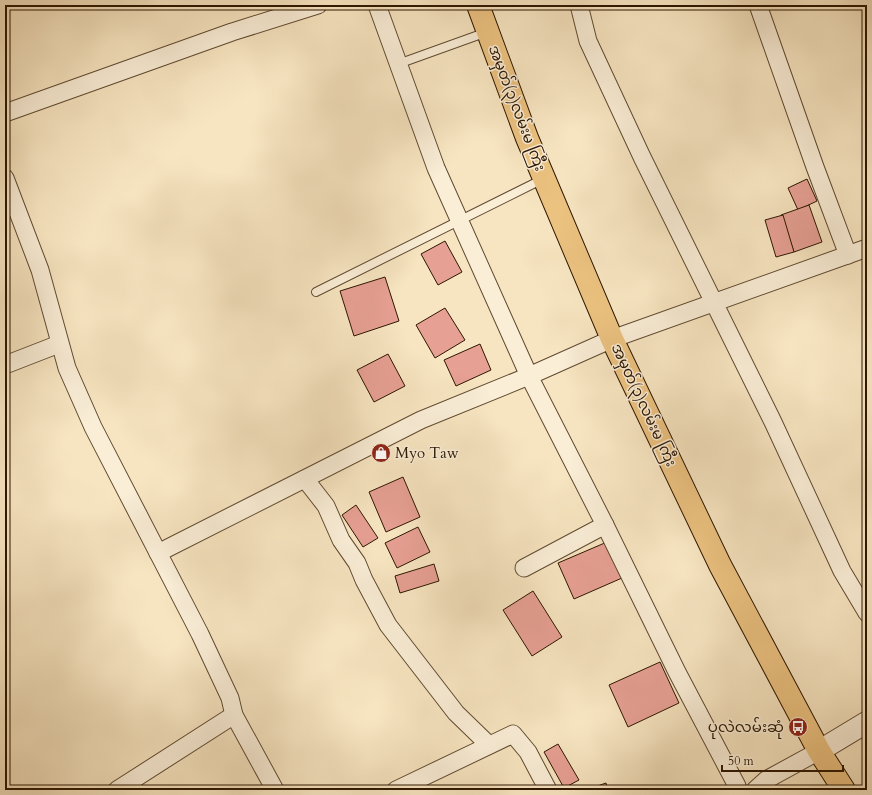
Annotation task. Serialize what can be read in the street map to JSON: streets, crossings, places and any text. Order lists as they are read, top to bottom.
{
  "streets": {
    "main road": ["အမှတ်(၃)လမ်းမ ကြီး"]
  },
  "places": {
    "shop": ["Myo Taw"],
    "bus stop": ["ပုလဲလမ်းဆုံ"]
  },
  "scale_bar": "50 m"
}
